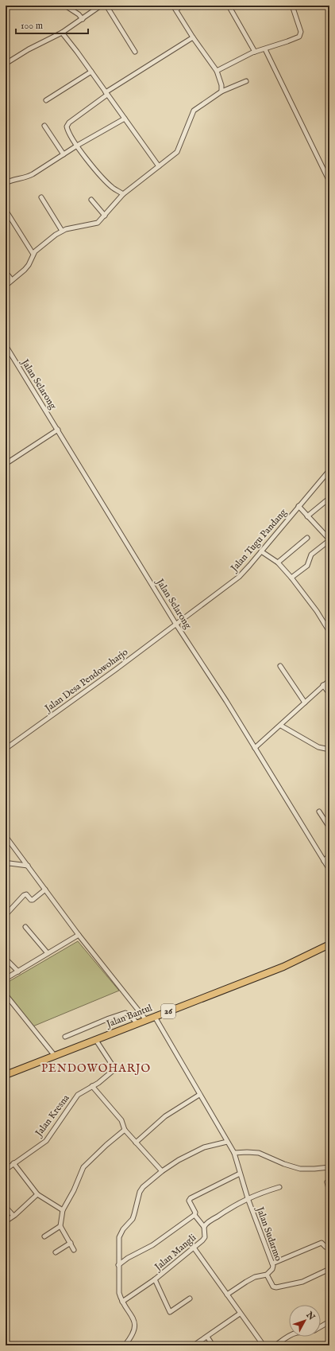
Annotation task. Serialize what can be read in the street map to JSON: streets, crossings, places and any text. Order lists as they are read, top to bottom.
{
  "streets": {
    "main road": ["26", "Jalan Bantul"],
    "street": [
      "Jalan Selarong",
      "Jalan Tugu Pandang",
      "Jalan Desa Pendowoharjo",
      "Jalan Kresna",
      "Jalan Sudarmo",
      "Jalan Mangli"
    ]
  },
  "crossings": [
    ["Jalan Selarong", "Jalan Tugu Pandang"],
    ["Jalan Selarong", "Jalan Desa Pendowoharjo"],
    ["Jalan Tugu Pandang", "Jalan Desa Pendowoharjo"],
    ["Jalan Bantul", "Jalan Kresna"],
    ["Jalan Bantul", "Jalan Sudarmo"],
    ["Jalan Sudarmo", "Jalan Mangli"]
  ],
  "districts": ["PENDOWOHARJO"],
  "scale_bar": "100 m",
  "north": "top right"
}
